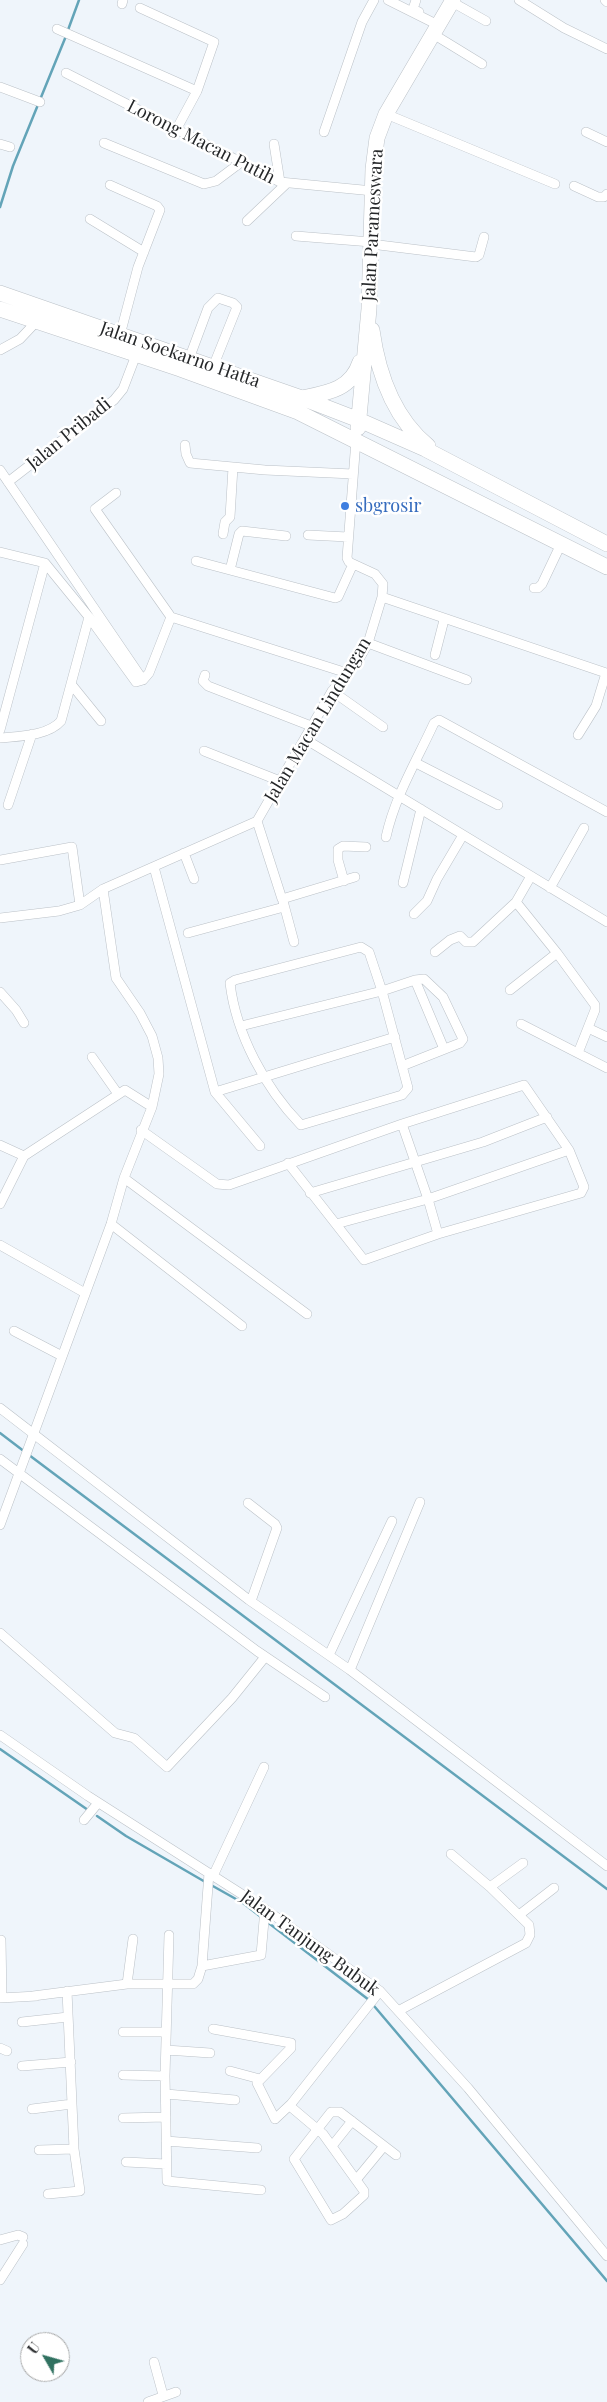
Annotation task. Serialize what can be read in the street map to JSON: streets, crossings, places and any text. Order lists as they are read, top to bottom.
{
  "streets": {
    "highway": ["Jalan Parameswara", "Jalan Soekarno Hatta"],
    "street": [
      "Lorong Macan Putih",
      "Jalan Pribadi",
      "Jalan Macan Lindungan",
      "Jalan Tanjung Bubuk"
    ]
  },
  "crossings": [
    ["Lorong Macan Putih", "Jalan Parameswara"],
    ["Jalan Parameswara", "Jalan Soekarno Hatta"],
    ["Jalan Soekarno Hatta", "Jalan Pribadi"]
  ],
  "places": ["sbgrosir"],
  "north": "top left"
}
